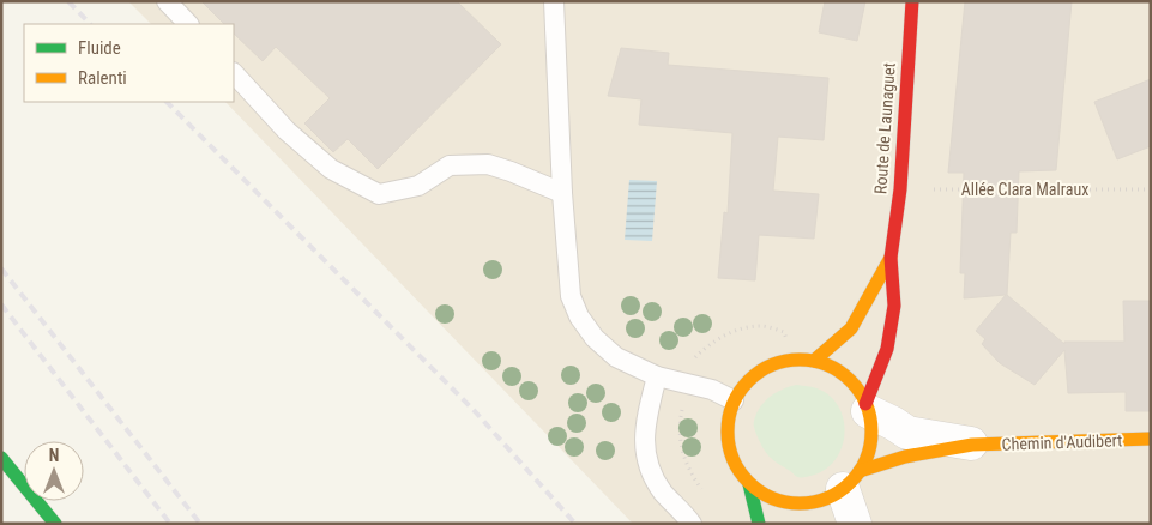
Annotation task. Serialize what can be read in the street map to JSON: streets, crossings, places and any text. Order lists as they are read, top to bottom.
{
  "streets": {
    "main road": ["Route de Launaguet", "Chemin d'Audibert"],
    "path": ["Allée Clara Malraux"]
  },
  "crossings": [
    ["Route de Launaguet", "Allée Clara Malraux"],
    ["Route de Launaguet", "Chemin d'Audibert"]
  ],
  "legend": ["Fluide", "Ralenti"],
  "north": "top"
}
